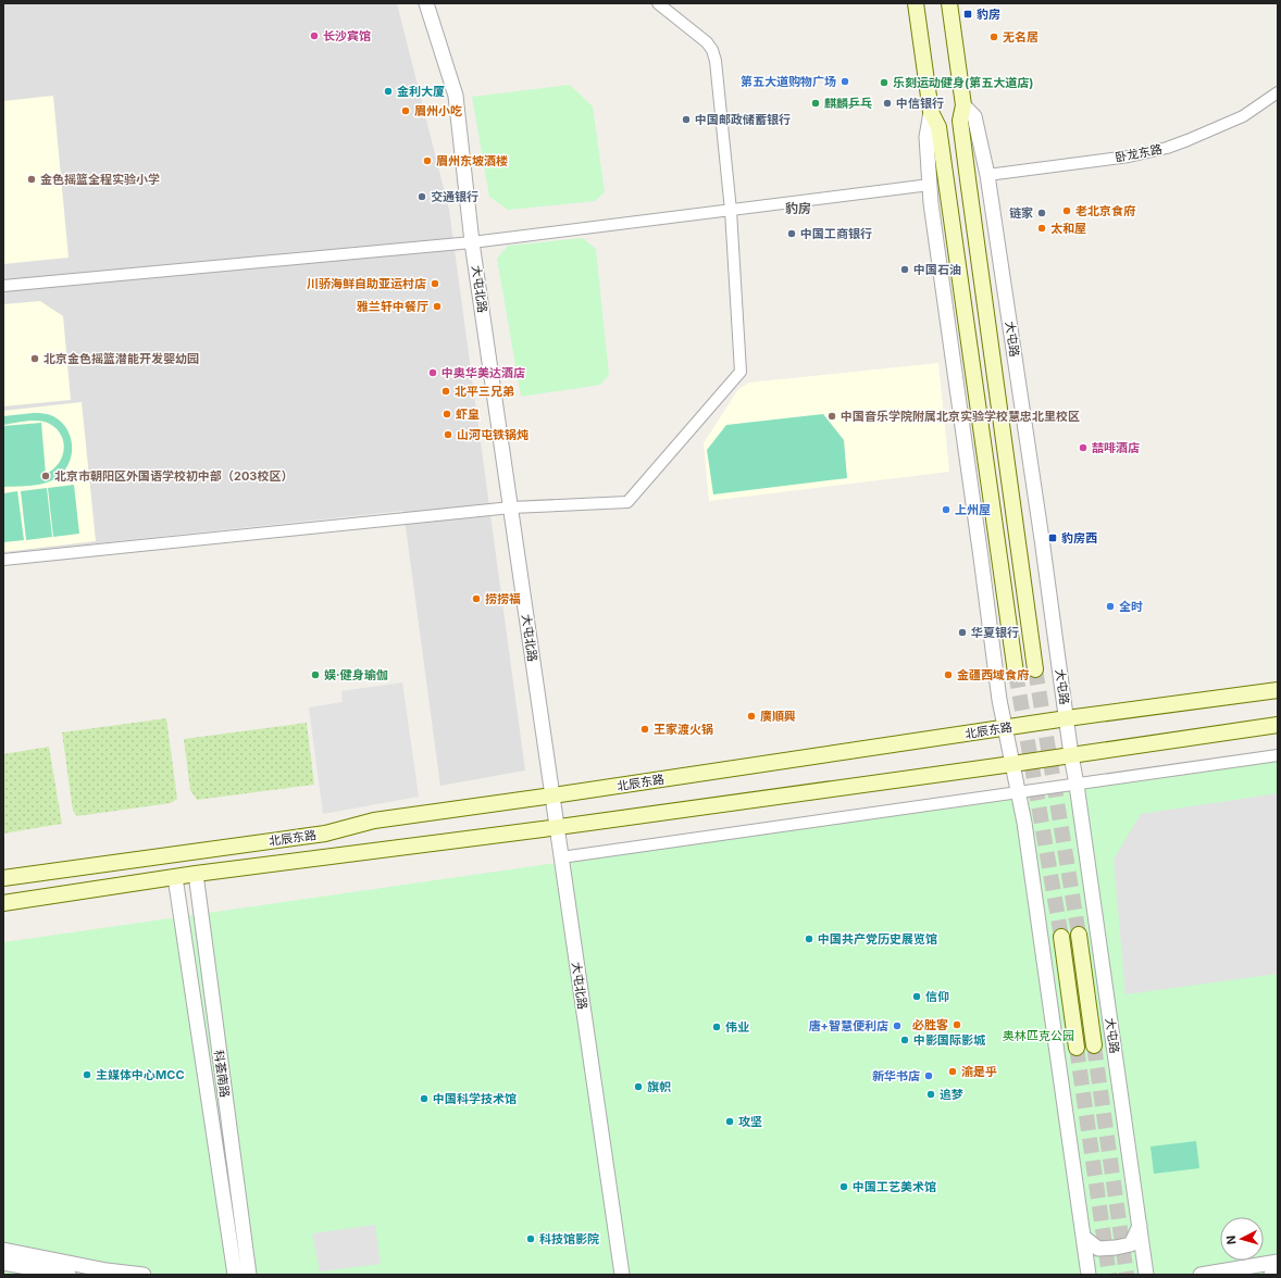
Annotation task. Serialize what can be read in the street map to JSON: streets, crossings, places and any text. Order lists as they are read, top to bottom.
{
  "streets": {
    "main road": ["大屯路", "北辰东路"],
    "street": ["卧龙东路", "大屯北路", "科荟南路"]
  },
  "crossings": [
    ["卧龙东路", "大屯路"],
    ["大屯北路", "北辰东路"],
    ["大屯路", "北辰东路"],
    ["北辰东路", "科荟南路"]
  ],
  "districts": ["豹房"],
  "parks": ["奥林匹克公园"],
  "places": {
    "transit": ["豹房", "豹房西"],
    "other": [
      "长沙宾馆",
      "无名居",
      "第五大道购物广场",
      "乐刻运动健身(第五大道店)",
      "金利大厦",
      "麒麟乒乓",
      "中信银行",
      "眉州小吃",
      "中国邮政储蓄银行",
      "眉州东坡酒楼",
      "金色摇篮全程实验小学",
      "交通银行",
      "老北京食府",
      "链家",
      "太和屋",
      "中国工商银行",
      "中国石油",
      "川骄海鲜自助亚运村店",
      "雅兰轩中餐厅",
      "北京金色摇篮潜能开发婴幼园",
      "中奥华美达酒店",
      "北平三兄弟",
      "虾皇",
      "中国音乐学院附属北京实验学校慧忠北里校区",
      "山河屯铁锅炖",
      "喆啡酒店",
      "北京市朝阳区外国语学校初中部（203校区）",
      "上州屋",
      "捞捞福",
      "全时",
      "华夏银行",
      "娱·健身瑜伽",
      "金疆西域食府",
      "廣順興",
      "王家渡火锅",
      "中国共产党历史展览馆",
      "信仰",
      "必胜客",
      "唐+智慧便利店",
      "伟业",
      "中影国际影城",
      "渝是乎",
      "主媒体中心MCC",
      "新华书店",
      "旗帜",
      "追梦",
      "中国科学技术馆",
      "攻坚",
      "中国工艺美术馆",
      "科技馆影院"
    ]
  },
  "north": "left"
}
